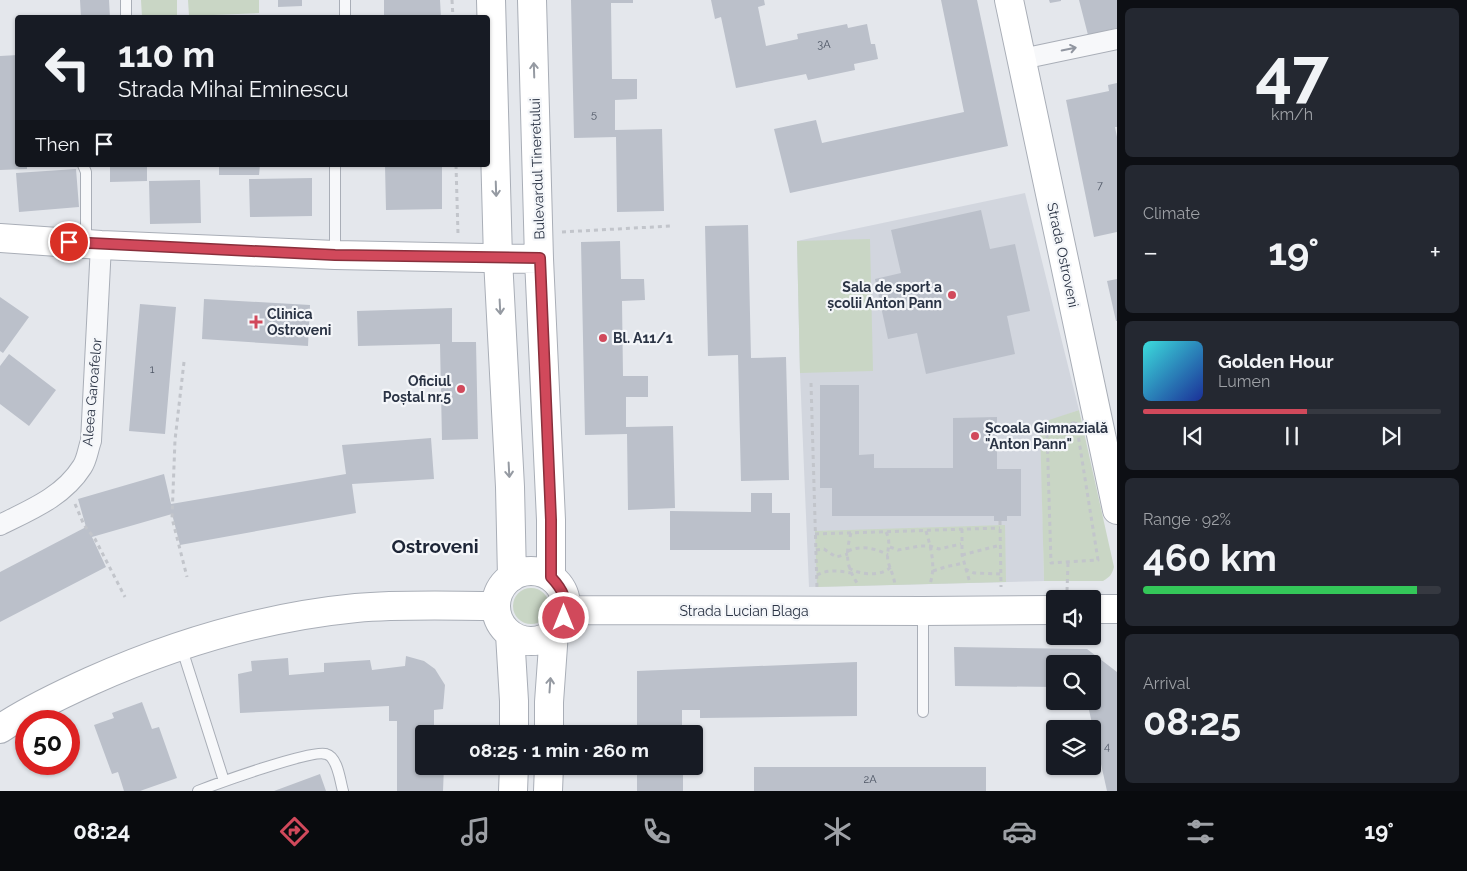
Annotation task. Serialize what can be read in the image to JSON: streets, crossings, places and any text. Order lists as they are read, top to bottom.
{
  "streets": {
    "street": [
      "Bulevardul Tineretului",
      "Strada Ostroveni",
      "Aleea Garoafelor",
      "Strada Lucian Blaga"
    ]
  },
  "crossings": [
    ["Bulevardul Tineretului", "Strada Lucian Blaga"]
  ],
  "districts": ["Ostroveni"],
  "places": {
    "other": [
      "Sala de sport a școlii Anton Pann",
      "Bl. A11/1",
      "Oficiul Poștal nr.5",
      "Școala Gimnazială \"Anton Pann\""
    ],
    "health": ["Clinica Ostroveni"]
  },
  "house_numbers": [
    "3A",
    "5",
    "7",
    "1",
    "4",
    "2A"
  ],
  "page": {
    "tile": [
      ["47", "km/h"],
      "Climate",
      ["Range · 92%", "460 km"],
      ["Arrival", "08:25"]
    ],
    "turn": ["110 m", "Strada Mihai Eminescu"],
    "then": "Then",
    "heat": ["−", "19°", "+"],
    "song": ["Golden Hour", "Lumen"],
    "limit": "50",
    "trip": "08:25 · 1 min · 260 m",
    "tabs": ["08:24", "19°"]
  }
}
